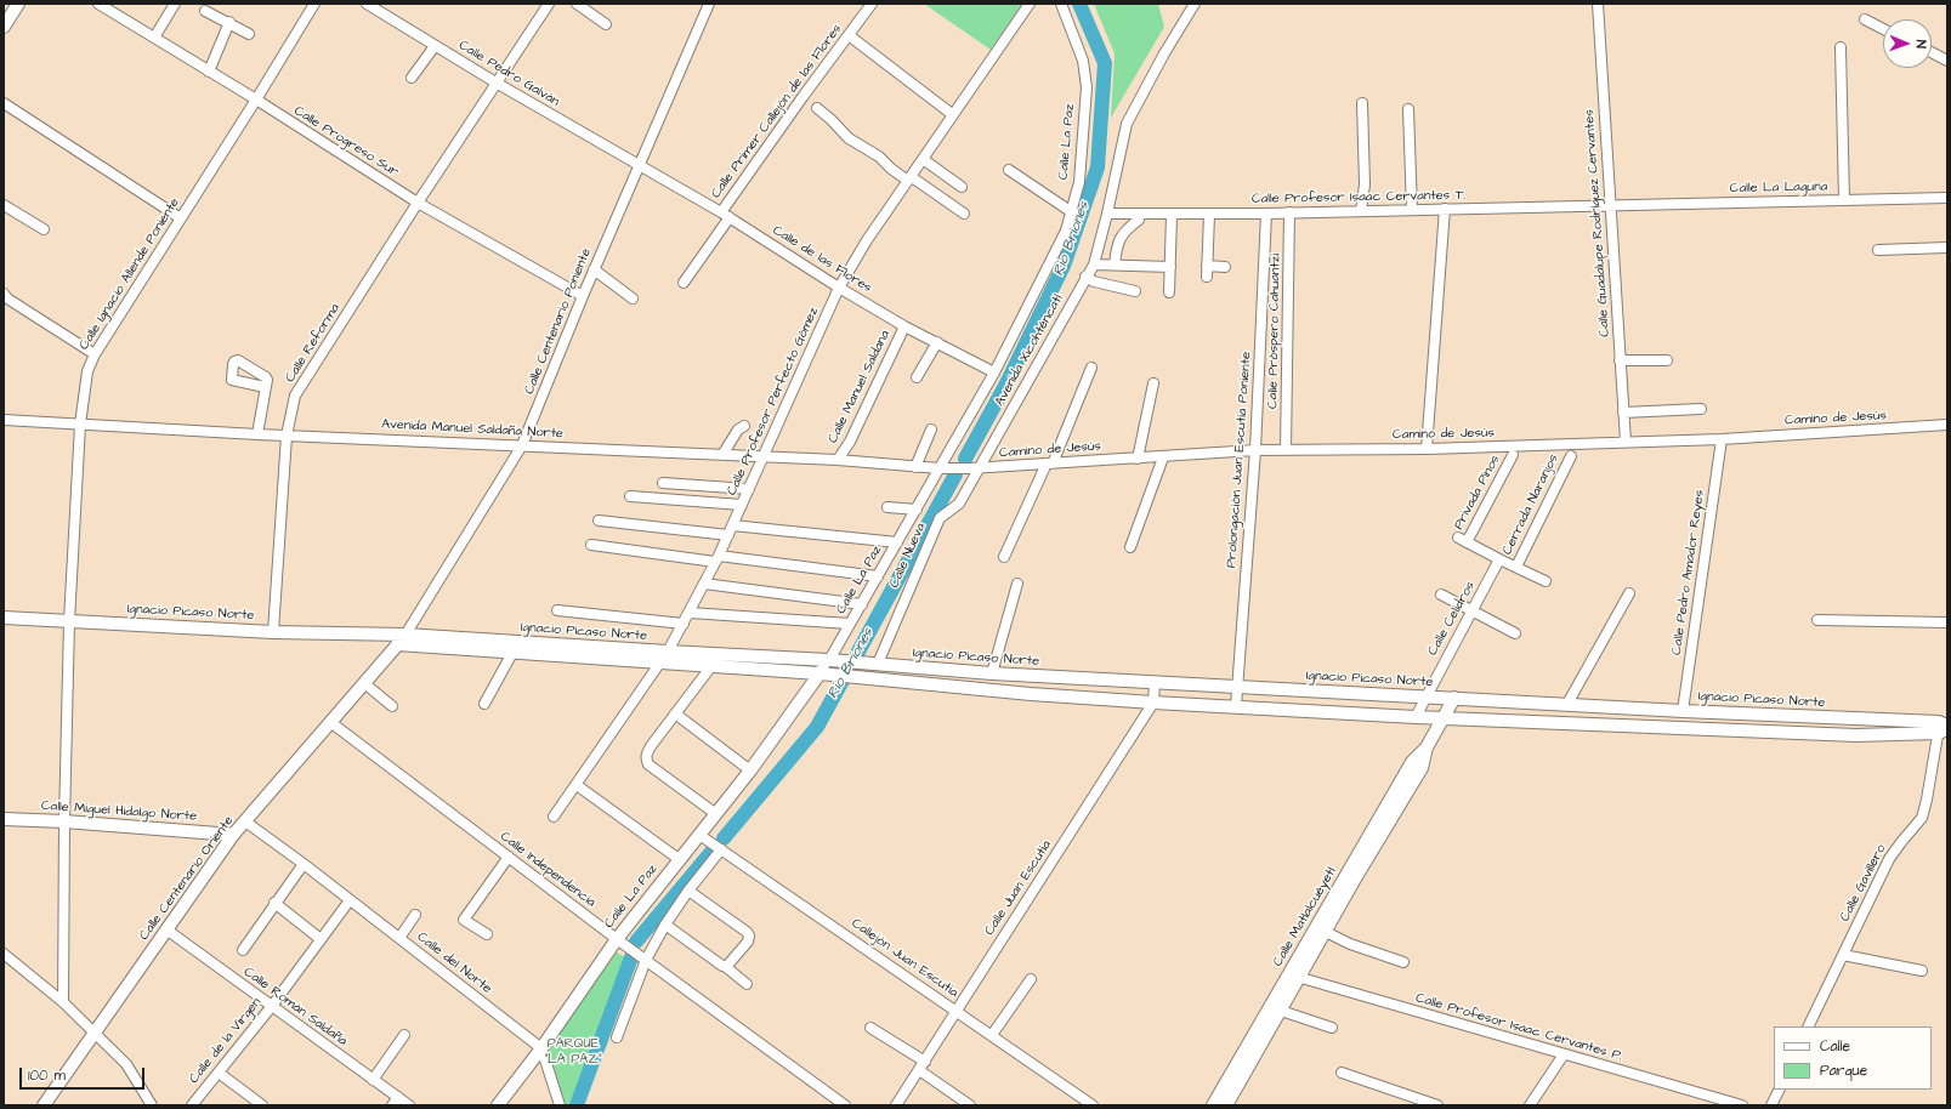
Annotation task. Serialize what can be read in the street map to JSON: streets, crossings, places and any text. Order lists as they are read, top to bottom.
{
  "streets": {
    "main road": [
      "Calle La Paz",
      "Ignacio Picaso Norte",
      "Calle Miguel Hidalgo Norte",
      "Calle Centenario Oriente",
      "Calle Matlalcuéyetl"
    ],
    "street": [
      "Calle Pedro Galván",
      "Calle Primer Callejón de las Flores",
      "Calle Progreso Sur",
      "Calle La Laguna",
      "Calle Profesor Isaac Cervantes T.",
      "Calle Guadalupe Rodríguez Cervantes",
      "Calle de las Flores",
      "Calle Ignacio Allende Poniente",
      "Calle Centenario Poniente",
      "Calle Próspero Cahuantzi",
      "Calle Reforma",
      "Avenida Xicohténcatl",
      "Calle Manuel Saldana",
      "Calle Profesor Perfecto Gómez",
      "Camino de Jesús",
      "Avenida Manuel Saldaña Norte",
      "Prolongación Juan Escutia Poniente",
      "Privada Pinos",
      "Cerrada Naranjos",
      "Calle Nueva",
      "Calle Pedro Amador Reyes",
      "Calle Celidros",
      "Calle Independencia",
      "Calle Gavillero",
      "Calle Juan Escutia",
      "Callejón Juan Escutia",
      "Calle del Norte",
      "Calle Román Saldaña",
      "Calle Profesor Isaac Cervantes P.",
      "Calle de la Virgen"
    ]
  },
  "crossings": [
    ["Calle Pedro Galván", "Calle de las Flores"],
    ["Calle Pedro Galván", "Calle Centenario Poniente"],
    ["Calle Pedro Galván", "Calle Reforma"],
    ["Calle Primer Callejón de las Flores", "Calle de las Flores"],
    ["Calle Progreso Sur", "Calle Ignacio Allende Poniente"],
    ["Calle Progreso Sur", "Calle Centenario Poniente"],
    ["Calle Progreso Sur", "Calle Reforma"],
    ["Calle La Paz", "Calle de las Flores"],
    ["Calle La Paz", "Camino de Jesús"],
    ["Calle La Paz", "Avenida Manuel Saldaña Norte"],
    ["Calle La Paz", "Ignacio Picaso Norte"],
    ["Calle La Paz", "Calle Independencia"],
    ["Calle La Paz", "Callejón Juan Escutia"],
    ["Calle La Paz", "Calle del Norte"],
    ["Calle La Laguna", "Calle Profesor Isaac Cervantes T."],
    ["Calle La Laguna", "Calle Guadalupe Rodríguez Cervantes"],
    ["Calle Profesor Isaac Cervantes T.", "Calle Guadalupe Rodríguez Cervantes"],
    ["Calle Profesor Isaac Cervantes T.", "Calle Próspero Cahuantzi"],
    ["Calle Profesor Isaac Cervantes T.", "Avenida Xicohténcatl"],
    ["Calle Profesor Isaac Cervantes T.", "Prolongación Juan Escutia Poniente"],
    ["Calle Guadalupe Rodríguez Cervantes", "Camino de Jesús"],
    ["Calle de las Flores", "Calle Centenario Poniente"],
    ["Calle de las Flores", "Calle Manuel Saldana"],
    ["Calle de las Flores", "Calle Profesor Perfecto Gómez"],
    ["Calle Ignacio Allende Poniente", "Avenida Manuel Saldaña Norte"],
    ["Calle Ignacio Allende Poniente", "Ignacio Picaso Norte"],
    ["Calle Ignacio Allende Poniente", "Calle Miguel Hidalgo Norte"],
    ["Calle Centenario Poniente", "Avenida Manuel Saldaña Norte"],
    ["Calle Centenario Poniente", "Ignacio Picaso Norte"],
    ["Calle Centenario Poniente", "Calle Centenario Oriente"],
    ["Calle Próspero Cahuantzi", "Camino de Jesús"],
    ["Calle Reforma", "Avenida Manuel Saldaña Norte"],
    ["Calle Reforma", "Ignacio Picaso Norte"],
    ["Avenida Xicohténcatl", "Camino de Jesús"],
    ["Avenida Xicohténcatl", "Calle Nueva"],
    ["Calle Manuel Saldana", "Avenida Manuel Saldaña Norte"],
    ["Calle Profesor Perfecto Gómez", "Avenida Manuel Saldaña Norte"],
    ["Calle Profesor Perfecto Gómez", "Ignacio Picaso Norte"],
    ["Camino de Jesús", "Avenida Manuel Saldaña Norte"],
    ["Camino de Jesús", "Prolongación Juan Escutia Poniente"],
    ["Camino de Jesús", "Calle Nueva"],
    ["Camino de Jesús", "Calle Pedro Amador Reyes"],
    ["Prolongación Juan Escutia Poniente", "Ignacio Picaso Norte"],
    ["Privada Pinos", "Calle Celidros"],
    ["Calle Nueva", "Ignacio Picaso Norte"],
    ["Calle Pedro Amador Reyes", "Ignacio Picaso Norte"],
    ["Ignacio Picaso Norte", "Calle Celidros"],
    ["Ignacio Picaso Norte", "Calle Centenario Oriente"],
    ["Ignacio Picaso Norte", "Calle Gavillero"],
    ["Ignacio Picaso Norte", "Calle Juan Escutia"],
    ["Ignacio Picaso Norte", "Calle Matlalcuéyetl"],
    ["Calle Miguel Hidalgo Norte", "Calle Centenario Oriente"],
    ["Calle Independencia", "Calle Centenario Oriente"],
    ["Calle Centenario Oriente", "Calle del Norte"],
    ["Calle Centenario Oriente", "Calle Román Saldaña"],
    ["Calle Juan Escutia", "Callejón Juan Escutia"],
    ["Calle Matlalcuéyetl", "Calle Profesor Isaac Cervantes P."],
    ["Calle del Norte", "Calle de la Virgen"],
    ["Calle Román Saldaña", "Calle de la Virgen"]
  ],
  "water": ["Rio Briones"],
  "parks": ["PARQUE \"LA PAZ\""],
  "legend": ["Calle", "Parque"],
  "scale_bar": "100 m",
  "north": "right"
}
